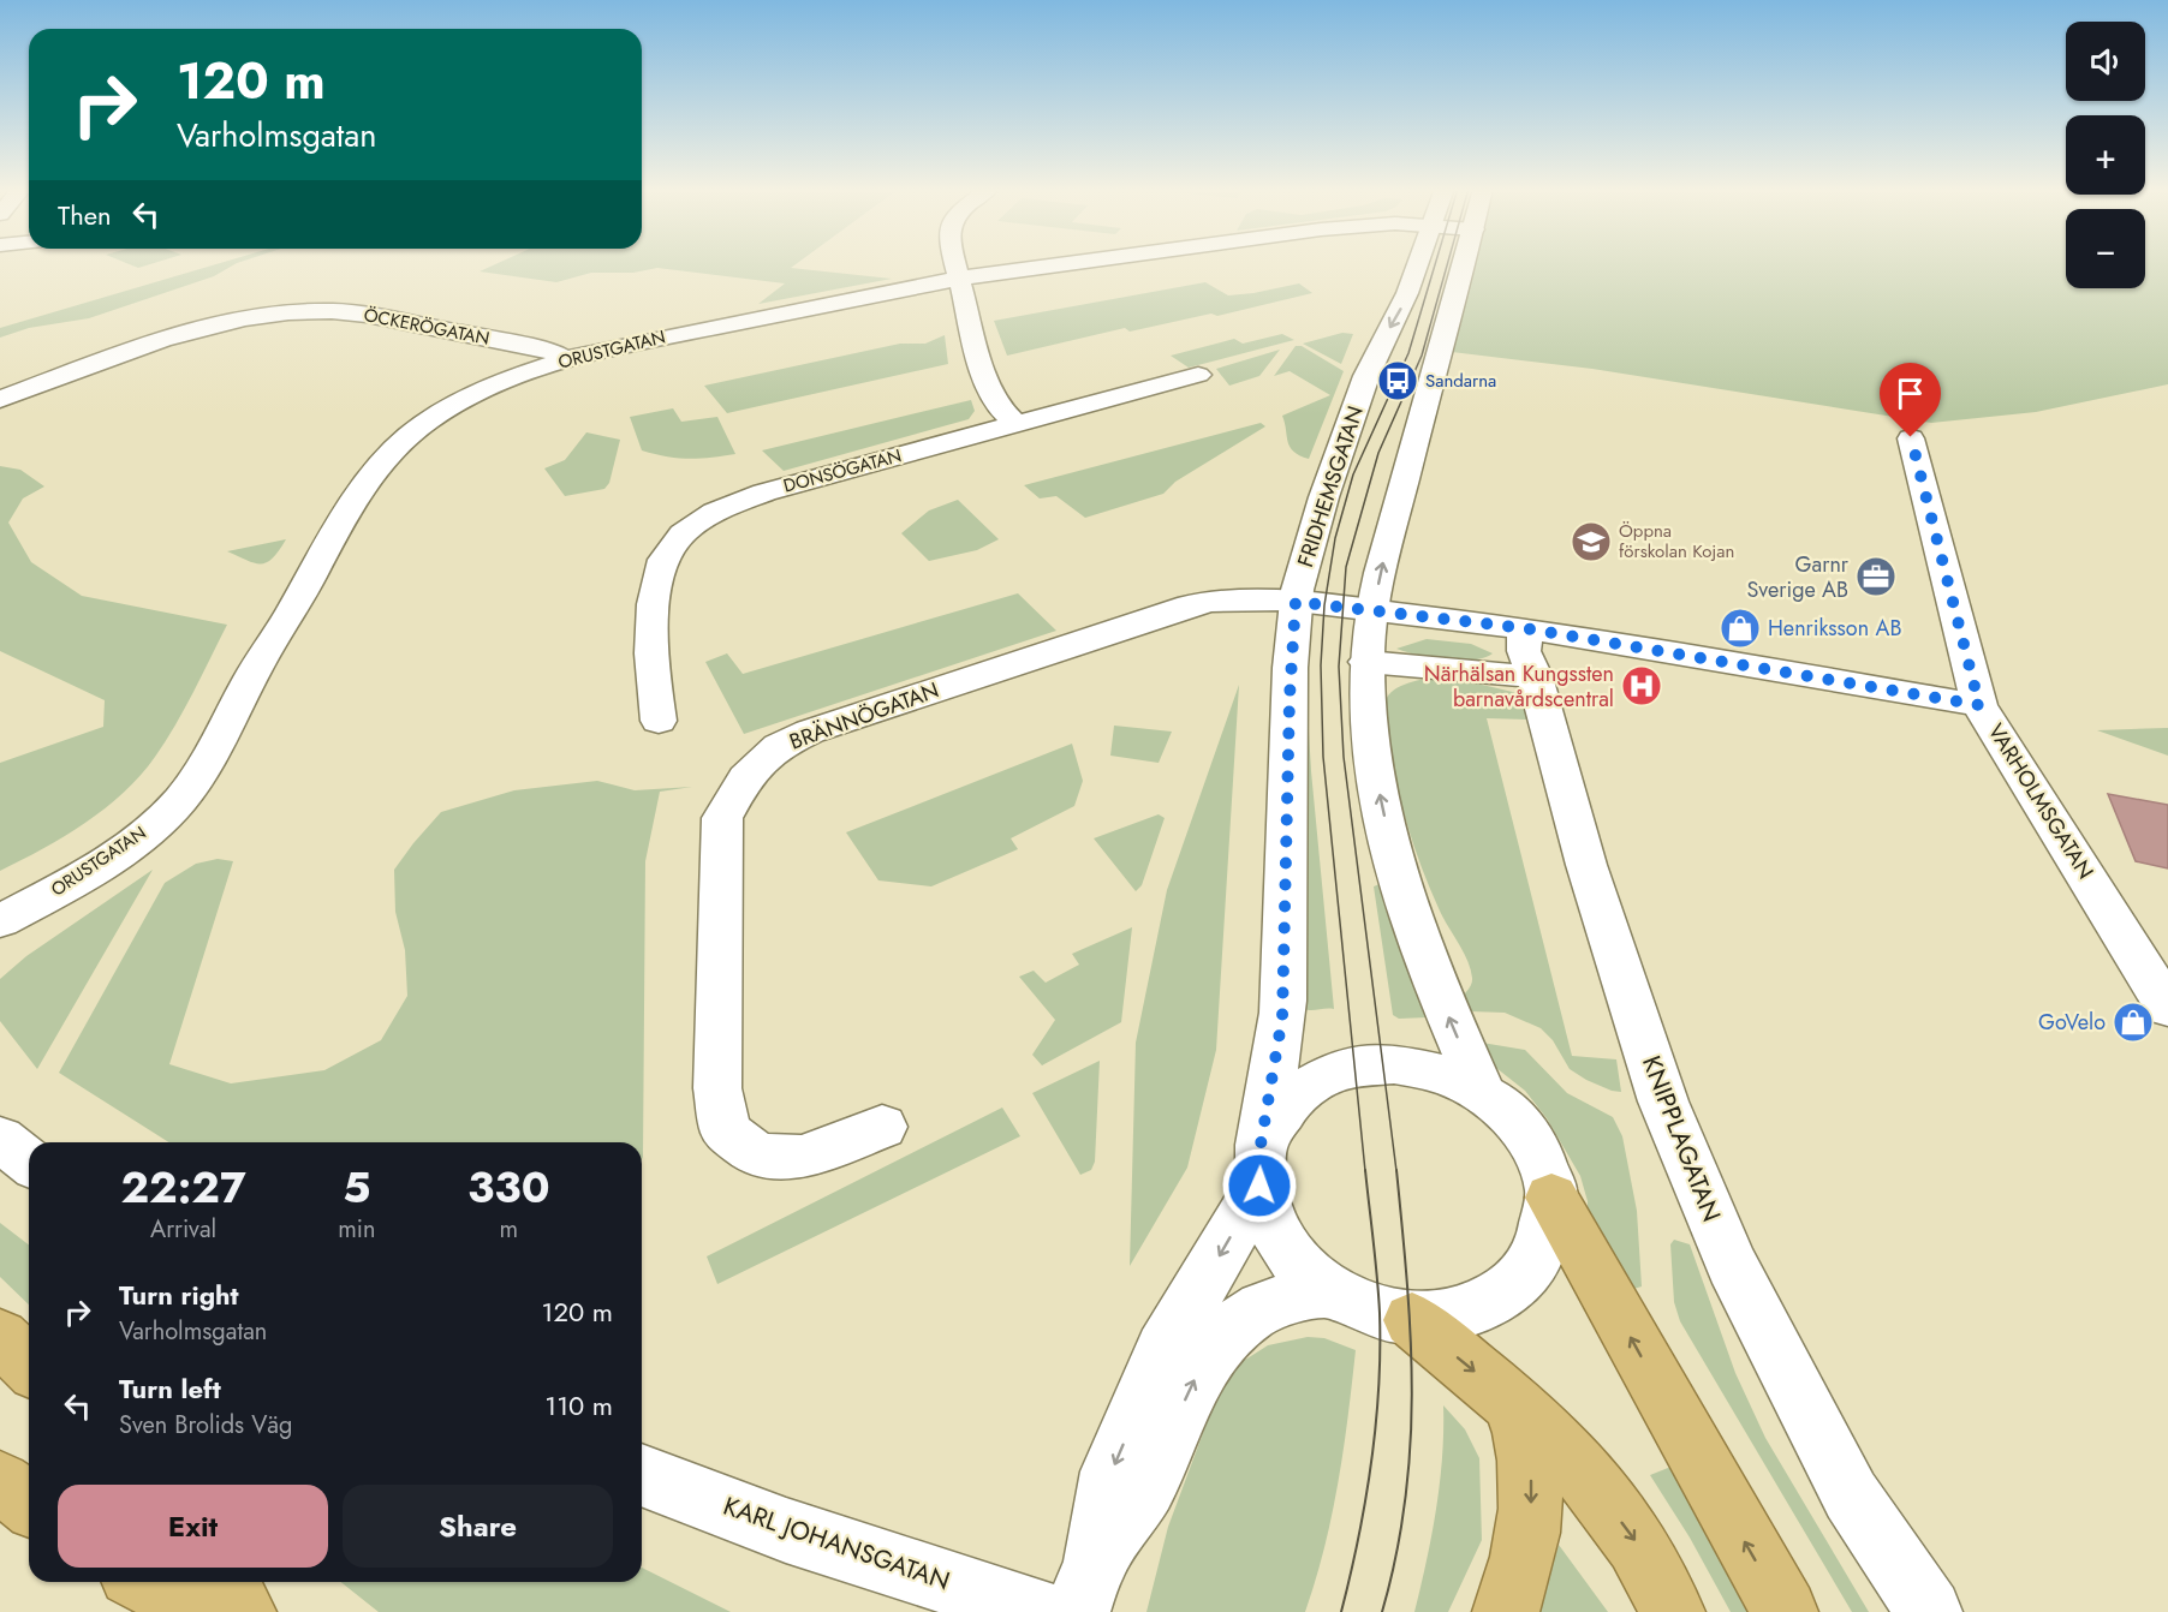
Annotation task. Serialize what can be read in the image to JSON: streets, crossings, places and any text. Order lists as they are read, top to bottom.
{
  "streets": {
    "street": [
      "ÖCKERÖGATAN",
      "ORUSTGATAN",
      "DONSÖGATAN",
      "FRIDHEMSGATAN",
      "BRÄNNÖGATAN",
      "VARHOLMSGATAN",
      "KNIPPLAGATAN",
      "KARL JOHANSGATAN"
    ]
  },
  "crossings": [
    ["ÖCKERÖGATAN", "ORUSTGATAN"],
    ["FRIDHEMSGATAN", "BRÄNNÖGATAN"],
    ["FRIDHEMSGATAN", "VARHOLMSGATAN"],
    ["BRÄNNÖGATAN", "VARHOLMSGATAN"],
    ["VARHOLMSGATAN", "KNIPPLAGATAN"]
  ],
  "places": {
    "bus stop": ["Sandarna"],
    "school or university": ["Öppna förskolan Kojan"],
    "office": ["Garnr Sverige AB"],
    "shop": ["Henriksson AB", "GoVelo"],
    "hospital": ["Närhälsan Kungssten barnavårdscentral"]
  },
  "page": {
    "map_buttons": ["+", "−"],
    "turn": ["120 m", "Varholmsgatan"],
    "then": "Then",
    "eta": [
      "22:27",
      "Arrival",
      "5",
      "min",
      "330",
      "m"
    ],
    "list": [
      {
        "name": "Turn right",
        "note": "Varholmsgatan",
        "value": "120 m"
      },
      {
        "name": "Turn left",
        "note": "Sven Brolids Väg",
        "value": "110 m"
      }
    ],
    "buttons": ["Exit", "Share"]
  }
}
